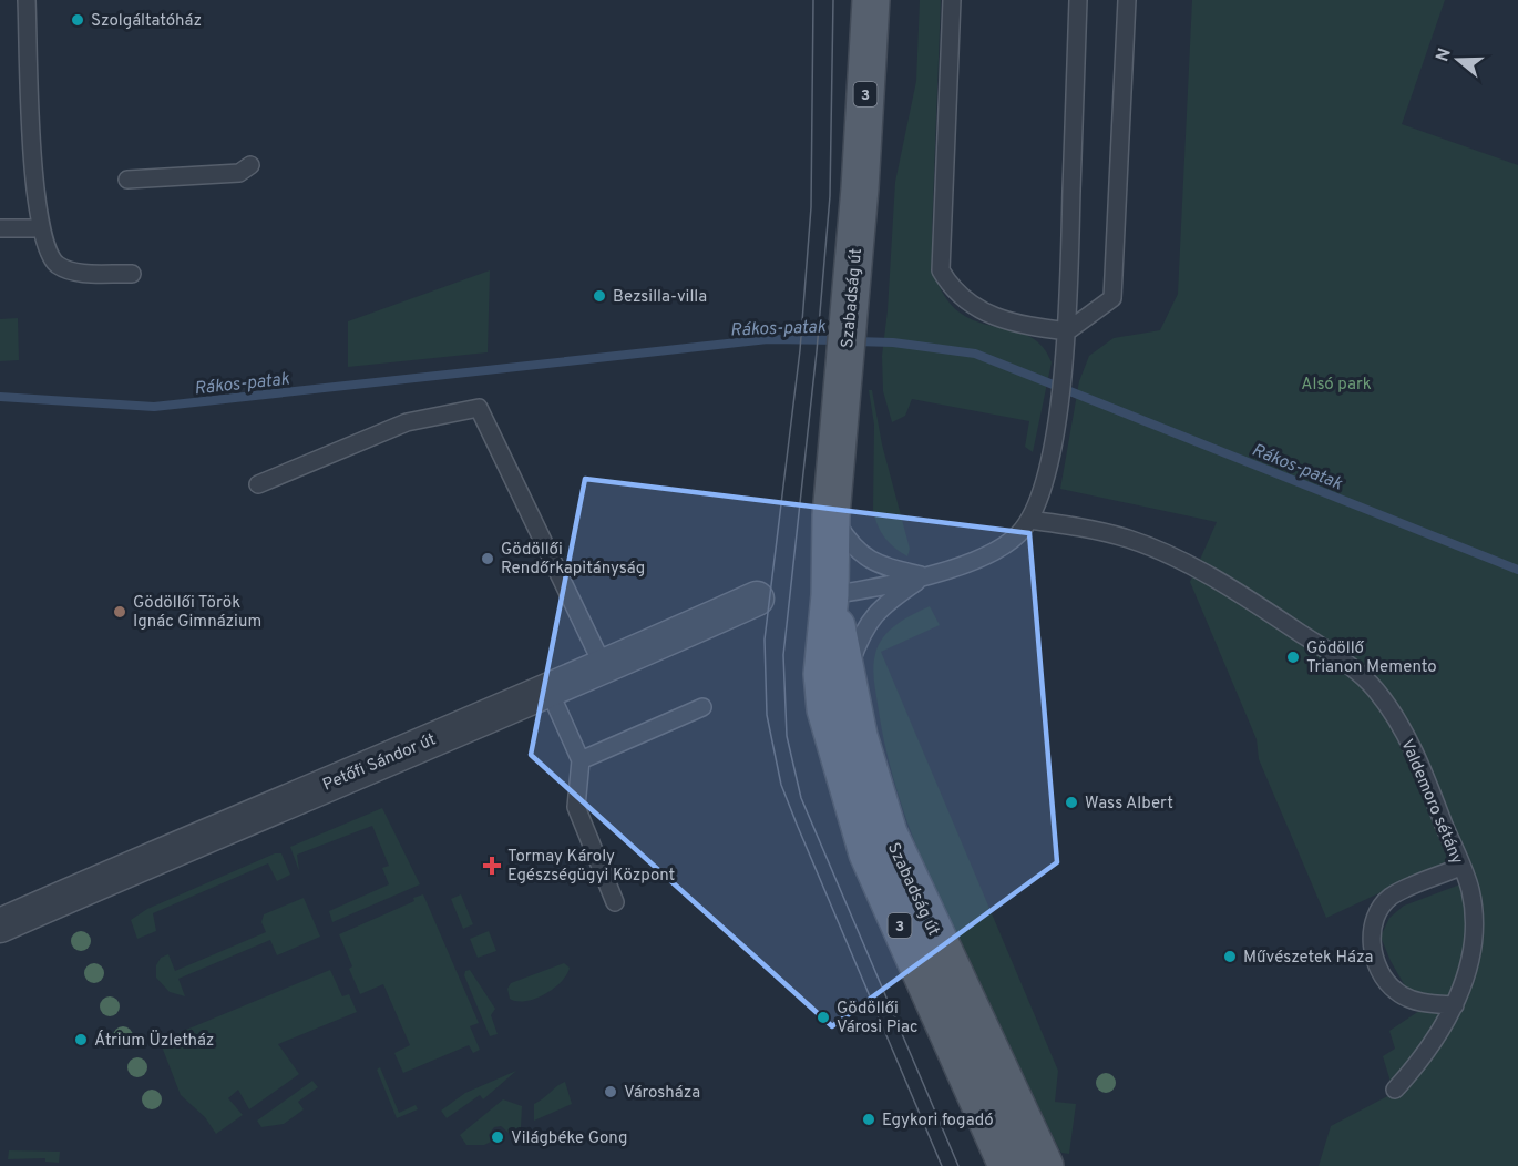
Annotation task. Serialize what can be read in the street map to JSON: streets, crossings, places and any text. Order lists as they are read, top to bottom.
{
  "streets": {
    "main road": ["3", "Szabadság út"],
    "street": ["Petőfi Sándor út"],
    "lane": ["Valdemoro sétány"]
  },
  "water": ["Rákos-patak"],
  "parks": ["Alsó park"],
  "places": {
    "other": [
      "Szolgáltatóház",
      "Bezsilla-villa",
      "Gödöllői Rendőrkapitányság",
      "Gödöllői Török Ignác Gimnázium",
      "Gödöllő Trianon Memento",
      "Wass Albert",
      "Művészetek Háza",
      "Gödöllői Városi Piac",
      "Átrium Üzletház",
      "Városháza",
      "Egykori fogadó",
      "Világbéke Gong"
    ],
    "health": ["Tormay Károly Egészségügyi Központ"]
  },
  "north": "left"
}
